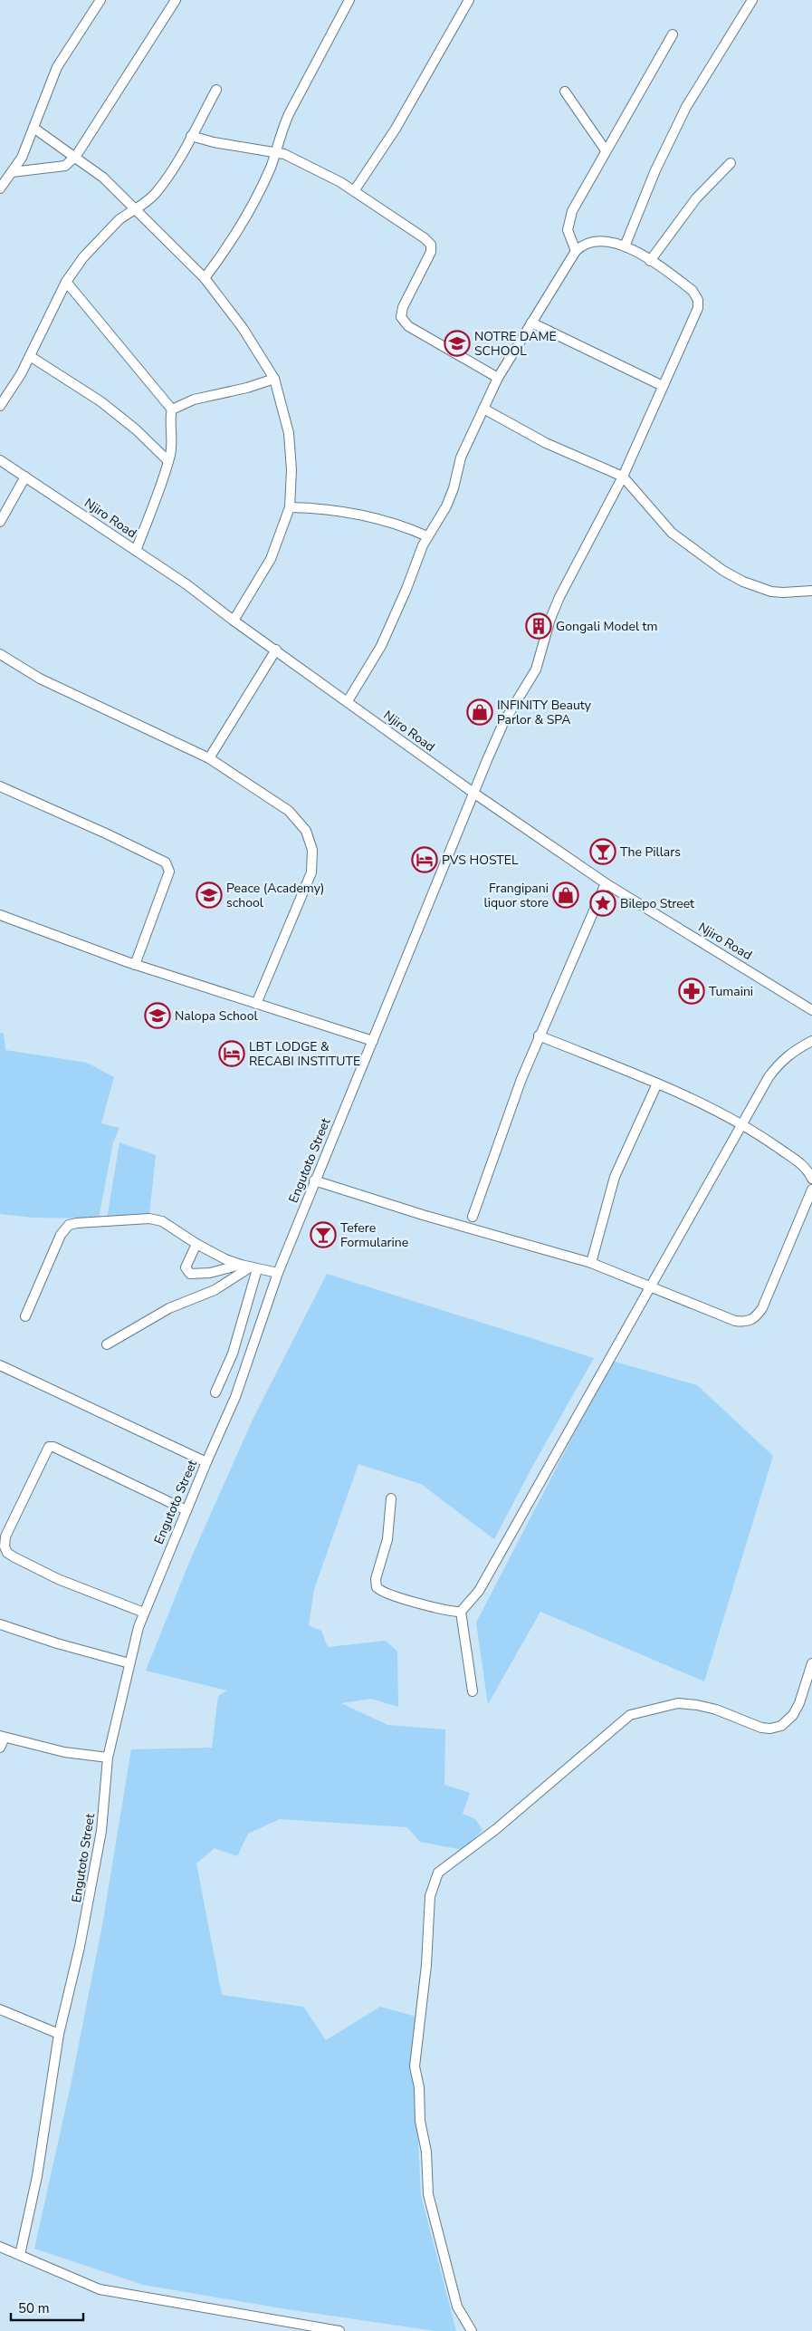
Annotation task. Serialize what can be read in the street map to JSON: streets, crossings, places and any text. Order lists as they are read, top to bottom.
{
  "streets": {
    "street": ["Njiro Road", "Engutoto Street"]
  },
  "crossings": [
    ["Njiro Road", "Engutoto Street"]
  ],
  "places": {
    "school or university": ["NOTRE DAME SCHOOL", "Peace (Academy) school", "Nalopa School"],
    "building": ["Gongali Model tm"],
    "shop": ["INFINITY Beauty Parlor & SPA", "Frangipani liquor store"],
    "bar": ["The Pillars", "Tefere Formularine"],
    "hotel": ["PVS HOSTEL", "LBT LODGE & RECABI INSTITUTE"],
    "place": ["Bilepo Street"],
    "pharmacy": ["Tumaini"]
  },
  "scale_bar": "50 m"
}
